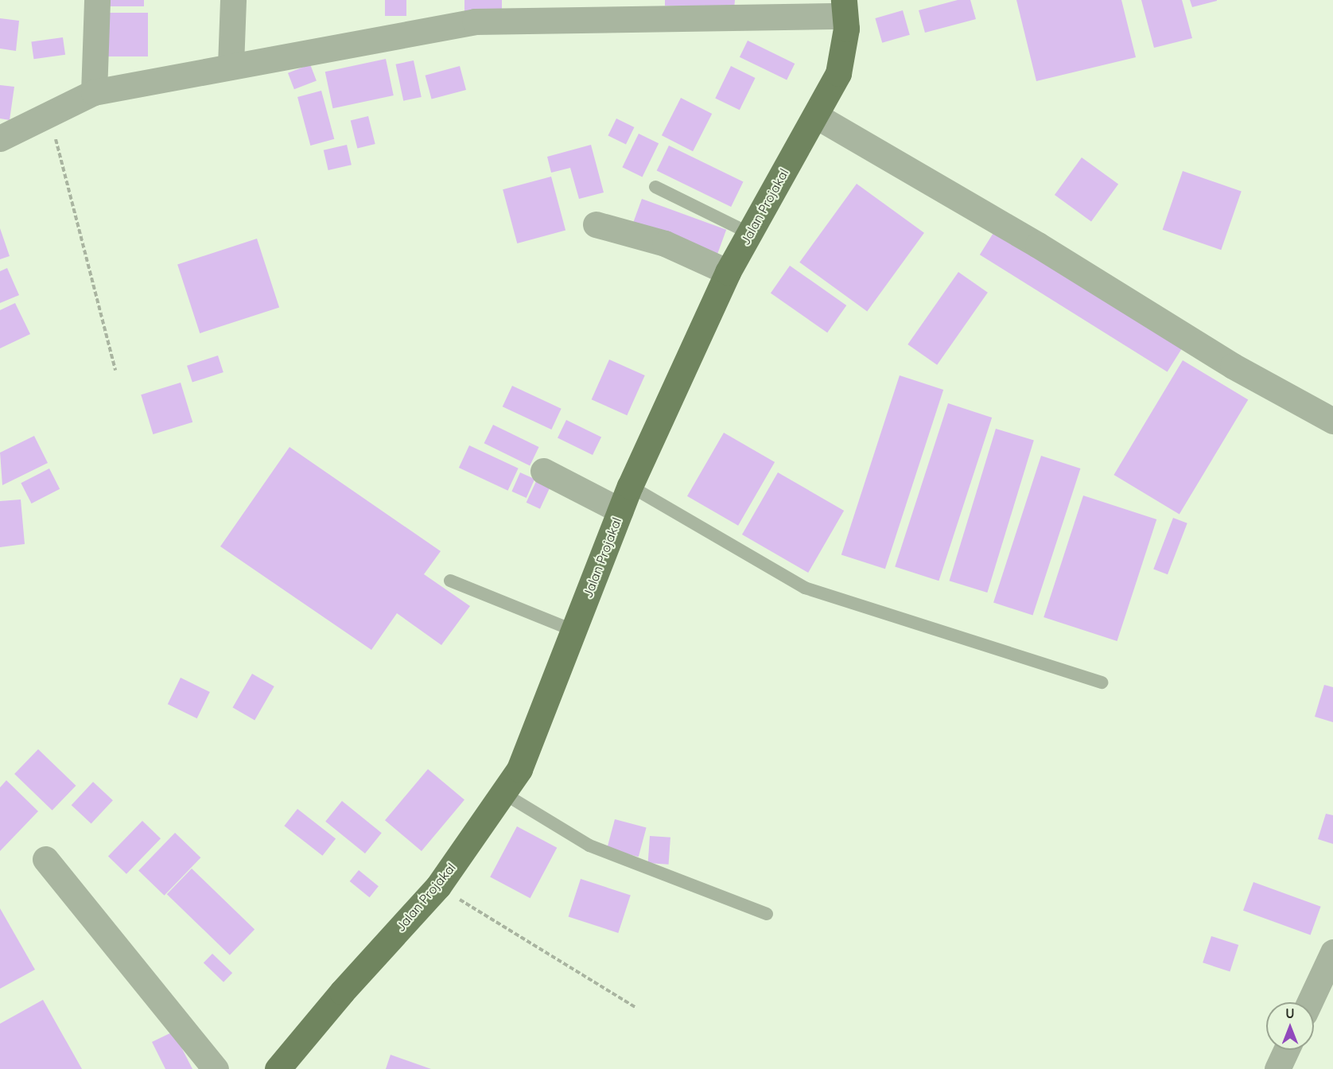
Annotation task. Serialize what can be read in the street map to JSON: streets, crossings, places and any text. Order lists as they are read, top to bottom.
{
  "streets": {
    "main road": ["Jalan Projakal"]
  },
  "north": "top"
}
